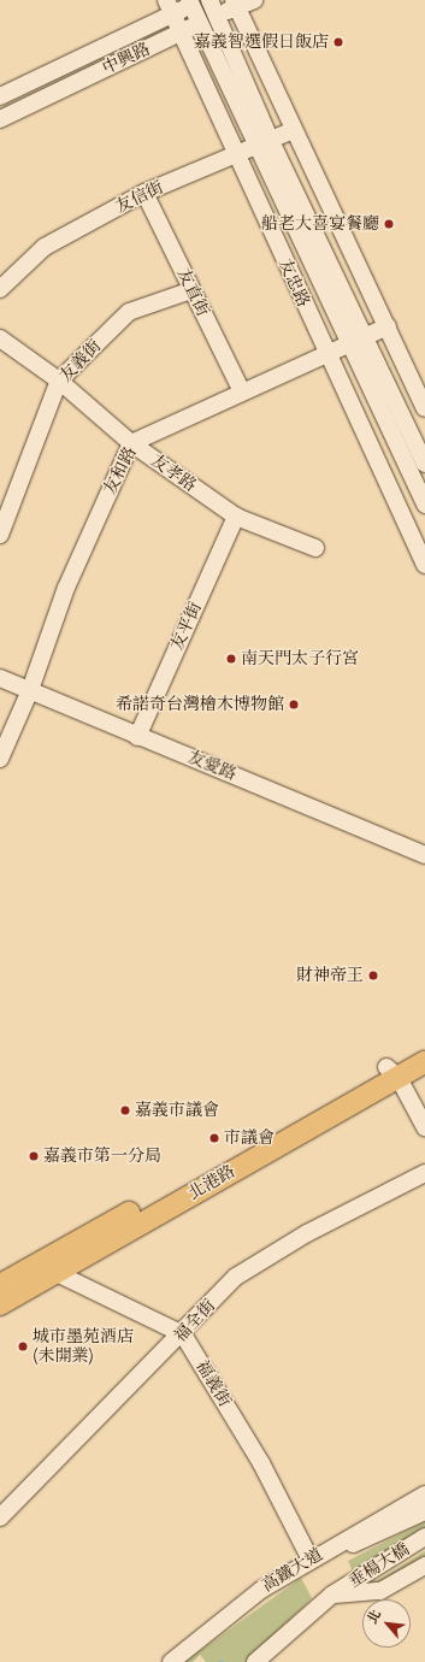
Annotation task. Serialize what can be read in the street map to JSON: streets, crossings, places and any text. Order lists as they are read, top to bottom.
{
  "streets": {
    "main road": ["北港路"],
    "street": [
      "中興路",
      "友信街",
      "友忠路",
      "友直街",
      "友義街",
      "友和路",
      "友孝路",
      "友平街",
      "友愛路",
      "福全街",
      "福義街",
      "垂楊大橋",
      "高鐵大道"
    ]
  },
  "crossings": [
    ["中興路", "友忠路"],
    ["友信街", "友忠路"],
    ["友信街", "友直街"],
    ["友忠路", "友和路"],
    ["友直街", "友義街"],
    ["友直街", "友和路"],
    ["友義街", "友孝路"],
    ["友和路", "友孝路"],
    ["友和路", "友愛路"],
    ["友孝路", "友平街"],
    ["友平街", "友愛路"],
    ["福全街", "福義街"],
    ["福義街", "垂楊大橋"],
    ["福義街", "高鐵大道"],
    ["垂楊大橋", "高鐵大道"]
  ],
  "places": [
    "嘉義智選假日飯店",
    "船老大喜宴餐廳",
    "南天門太子行宮",
    "希諾奇台灣檜木博物館",
    "財神帝王",
    "嘉義市議會",
    "市議會",
    "嘉義市第一分局",
    "城市墨苑酒店 (未開業)"
  ],
  "north": "top left"
}
